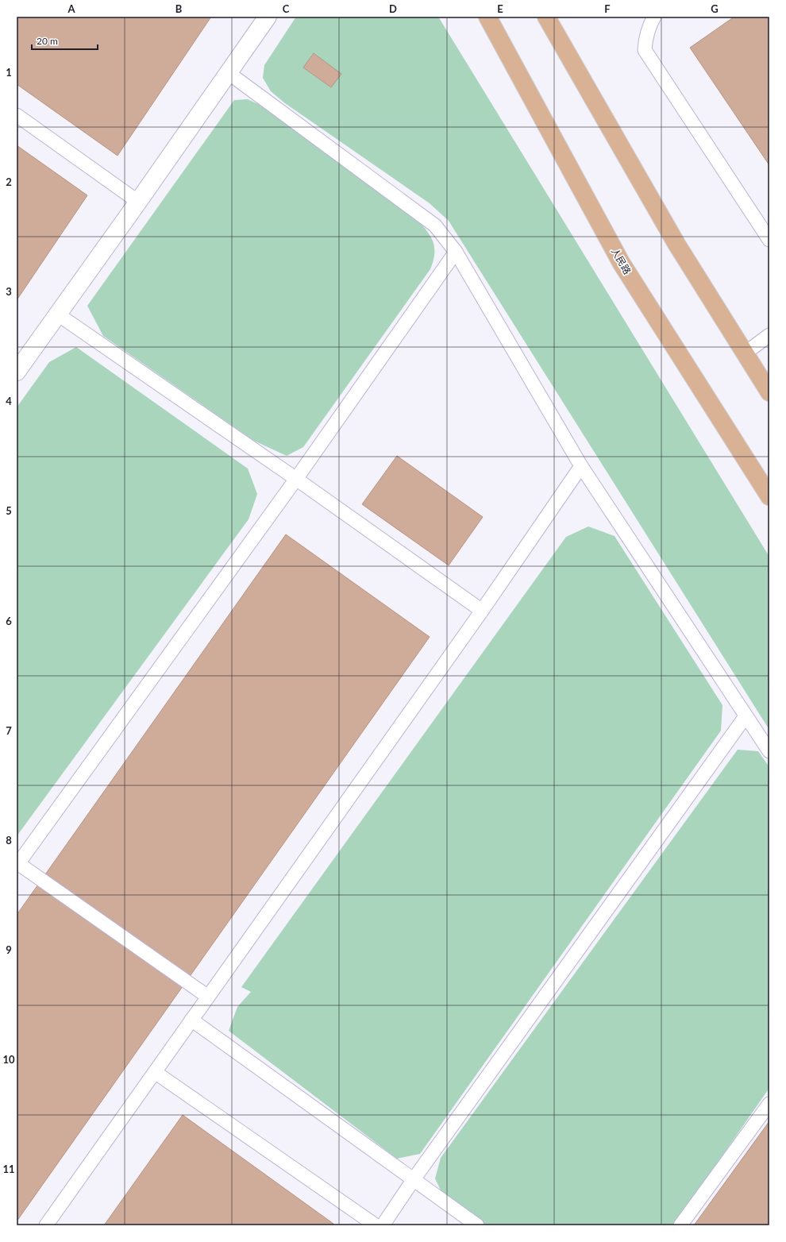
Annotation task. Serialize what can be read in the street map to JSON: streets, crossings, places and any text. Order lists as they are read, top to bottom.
{
  "streets": {
    "main road": ["人民路"]
  },
  "scale_bar": "20 m",
  "grid": {
    "columns": [
      "A",
      "B",
      "C",
      "D",
      "E",
      "F",
      "G"
    ],
    "rows": [
      "1",
      "2",
      "3",
      "4",
      "5",
      "6",
      "7",
      "8",
      "9",
      "10",
      "11"
    ]
  }
}
